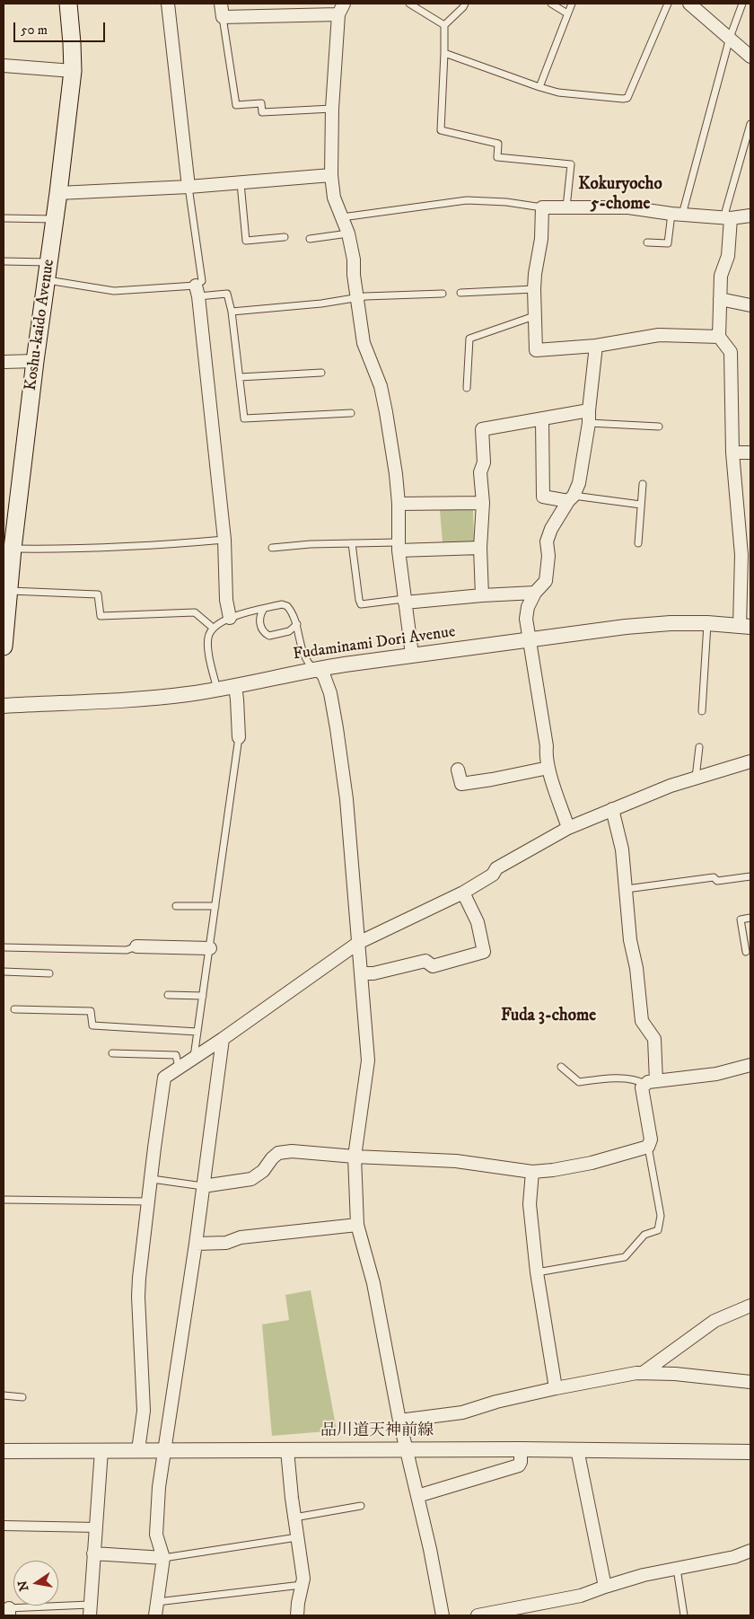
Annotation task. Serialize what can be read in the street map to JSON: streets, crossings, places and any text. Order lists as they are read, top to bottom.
{
  "streets": {
    "main road": ["Koshu-kaido Avenue"],
    "street": ["Fudaminami Dori Avenue", "品川道天神前線"]
  },
  "districts": ["Kokuryocho 5-chome", "Fuda 3-chome"],
  "scale_bar": "50 m",
  "north": "left"
}
